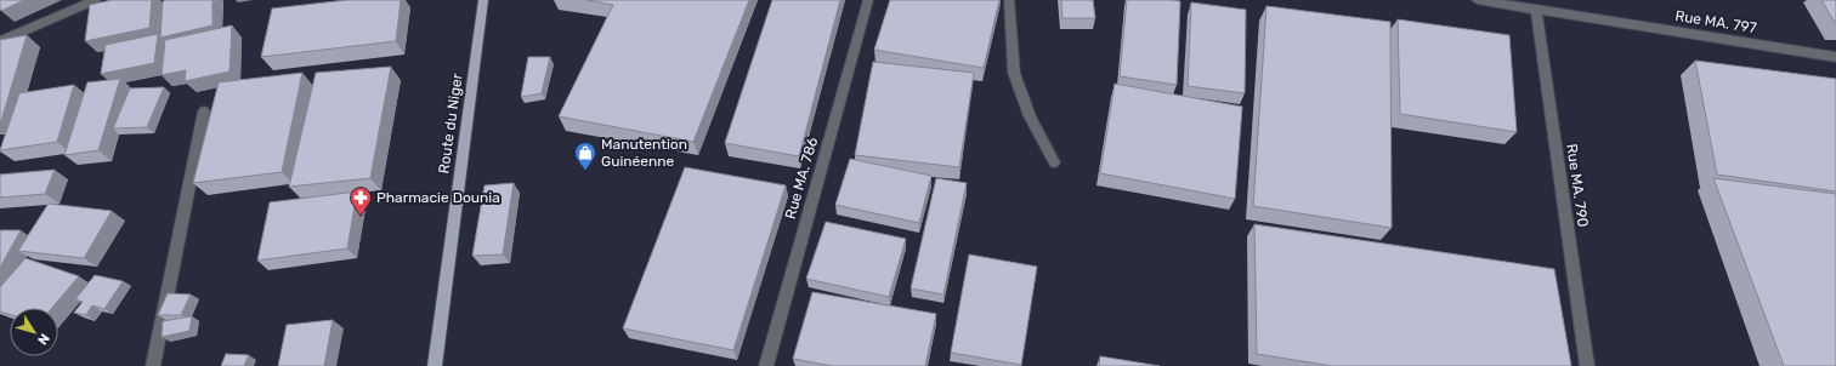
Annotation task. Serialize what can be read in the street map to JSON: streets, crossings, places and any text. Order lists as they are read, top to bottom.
{
  "streets": {
    "main road": ["Route du Niger"],
    "street": ["Rue MA. 797", "Rue MA. 786", "Rue MA. 790"]
  },
  "crossings": [
    ["Rue MA. 797", "Rue MA. 790"]
  ],
  "places": {
    "shop": ["Manutention Guinéenne"],
    "pharmacy": ["Pharmacie Dounia"]
  },
  "north": "bottom right"
}
